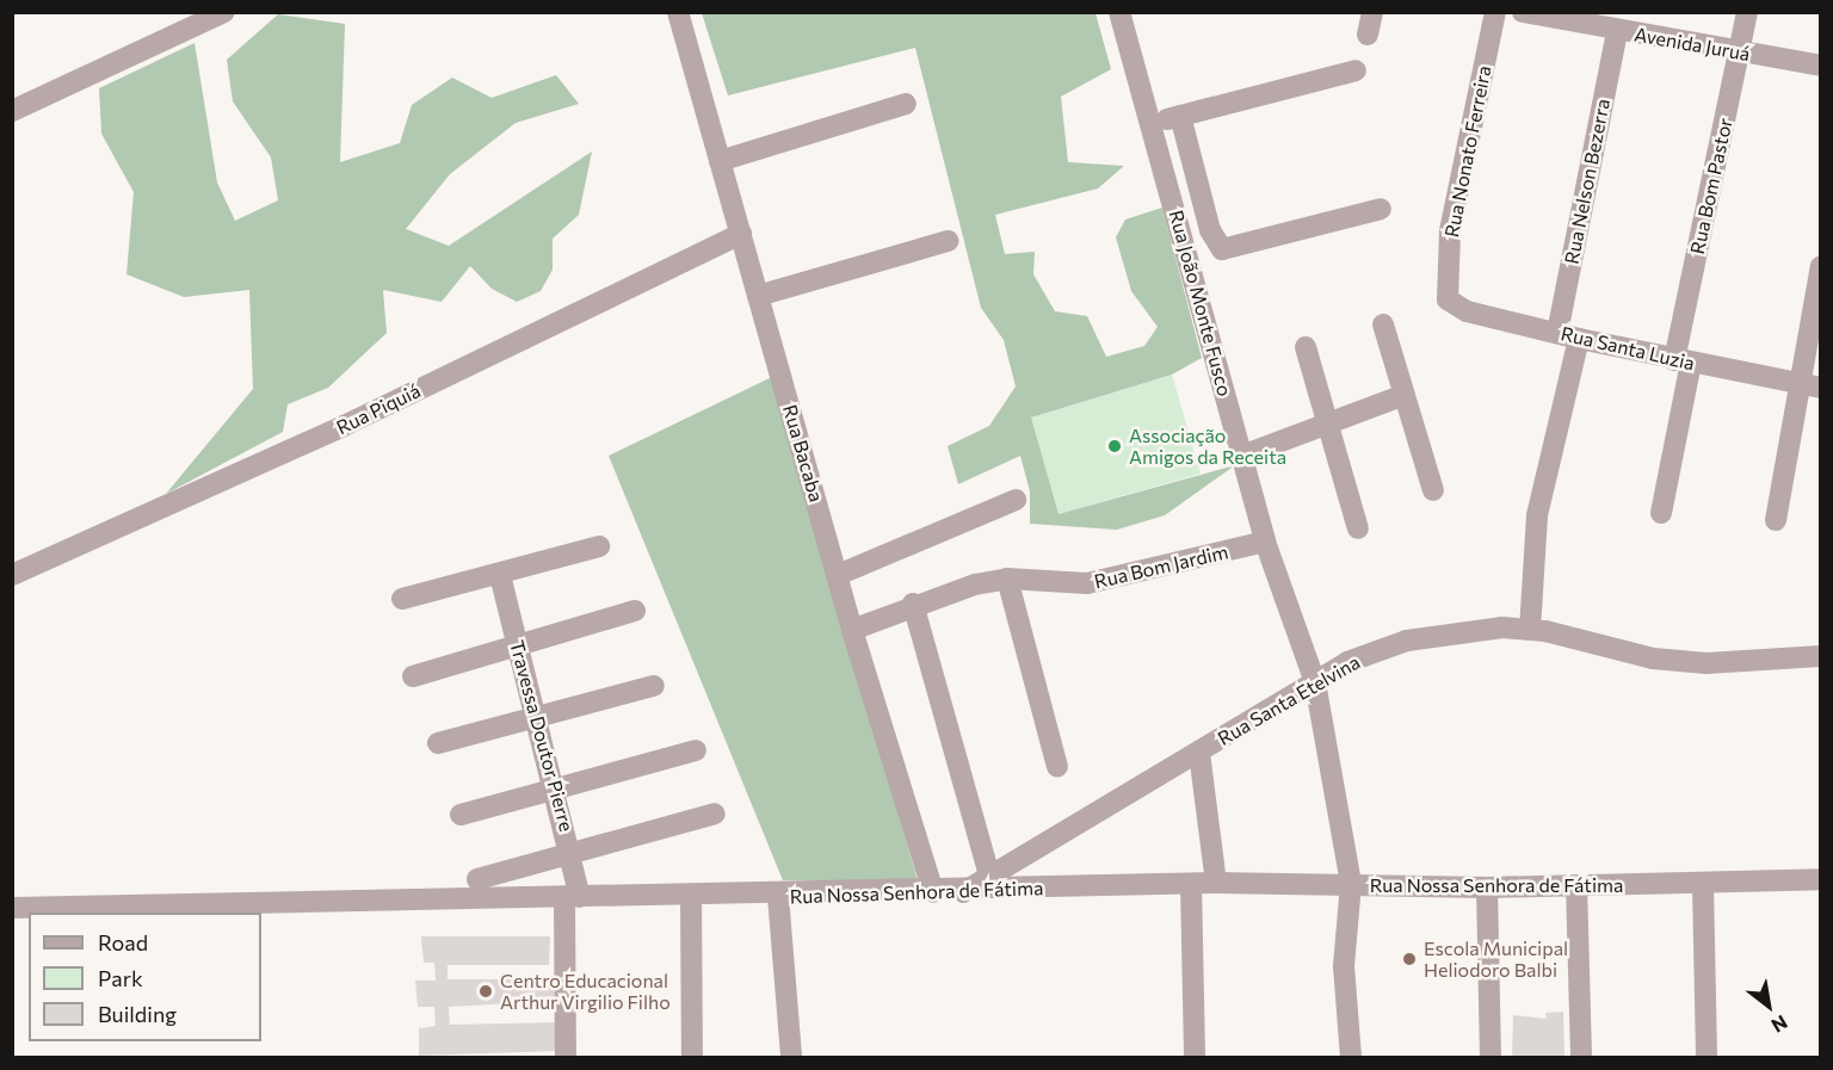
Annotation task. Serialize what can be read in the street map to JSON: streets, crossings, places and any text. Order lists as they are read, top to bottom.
{
  "streets": {
    "street": [
      "Avenida Juruá",
      "Rua Nonato Ferreira",
      "Rua Nelson Bezerra",
      "Rua Bom Pastor",
      "Rua João Monte Fusco",
      "Rua Santa Luzia",
      "Rua Piquiá",
      "Rua Bacaba",
      "Rua Bom Jardim",
      "Rua Santa Etelvina",
      "Travessa Doutor Pierre",
      "Rua Nossa Senhora de Fátima"
    ]
  },
  "crossings": [
    ["Avenida Juruá", "Rua Nelson Bezerra"],
    ["Avenida Juruá", "Rua Bom Pastor"],
    ["Rua Nonato Ferreira", "Rua Santa Luzia"],
    ["Rua Nelson Bezerra", "Rua Santa Luzia"],
    ["Rua Bom Pastor", "Rua Santa Luzia"],
    ["Rua João Monte Fusco", "Rua Bom Jardim"],
    ["Rua João Monte Fusco", "Rua Santa Etelvina"],
    ["Rua João Monte Fusco", "Rua Nossa Senhora de Fátima"],
    ["Rua Piquiá", "Rua Bacaba"],
    ["Rua Bacaba", "Rua Bom Jardim"],
    ["Rua Bacaba", "Rua Nossa Senhora de Fátima"],
    ["Rua Santa Etelvina", "Rua Nossa Senhora de Fátima"],
    ["Travessa Doutor Pierre", "Rua Nossa Senhora de Fátima"]
  ],
  "places": ["Associação Amigos da Receita", "Escola Municipal Heliodoro Balbi", "Centro Educacional Arthur Virgilio Filho"],
  "legend": ["Road", "Park", "Building"],
  "north": "bottom right"
}
